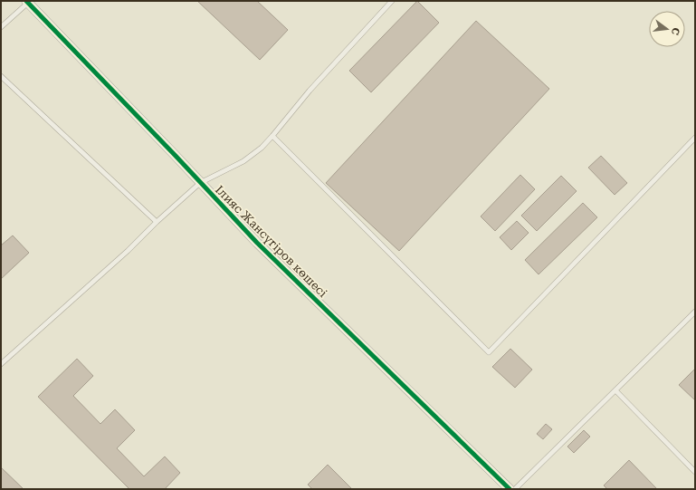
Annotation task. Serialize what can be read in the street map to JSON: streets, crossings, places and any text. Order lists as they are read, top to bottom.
{
  "streets": {
    "street": ["Ілияс Жансүгіров көшесі"]
  },
  "north": "right"
}
